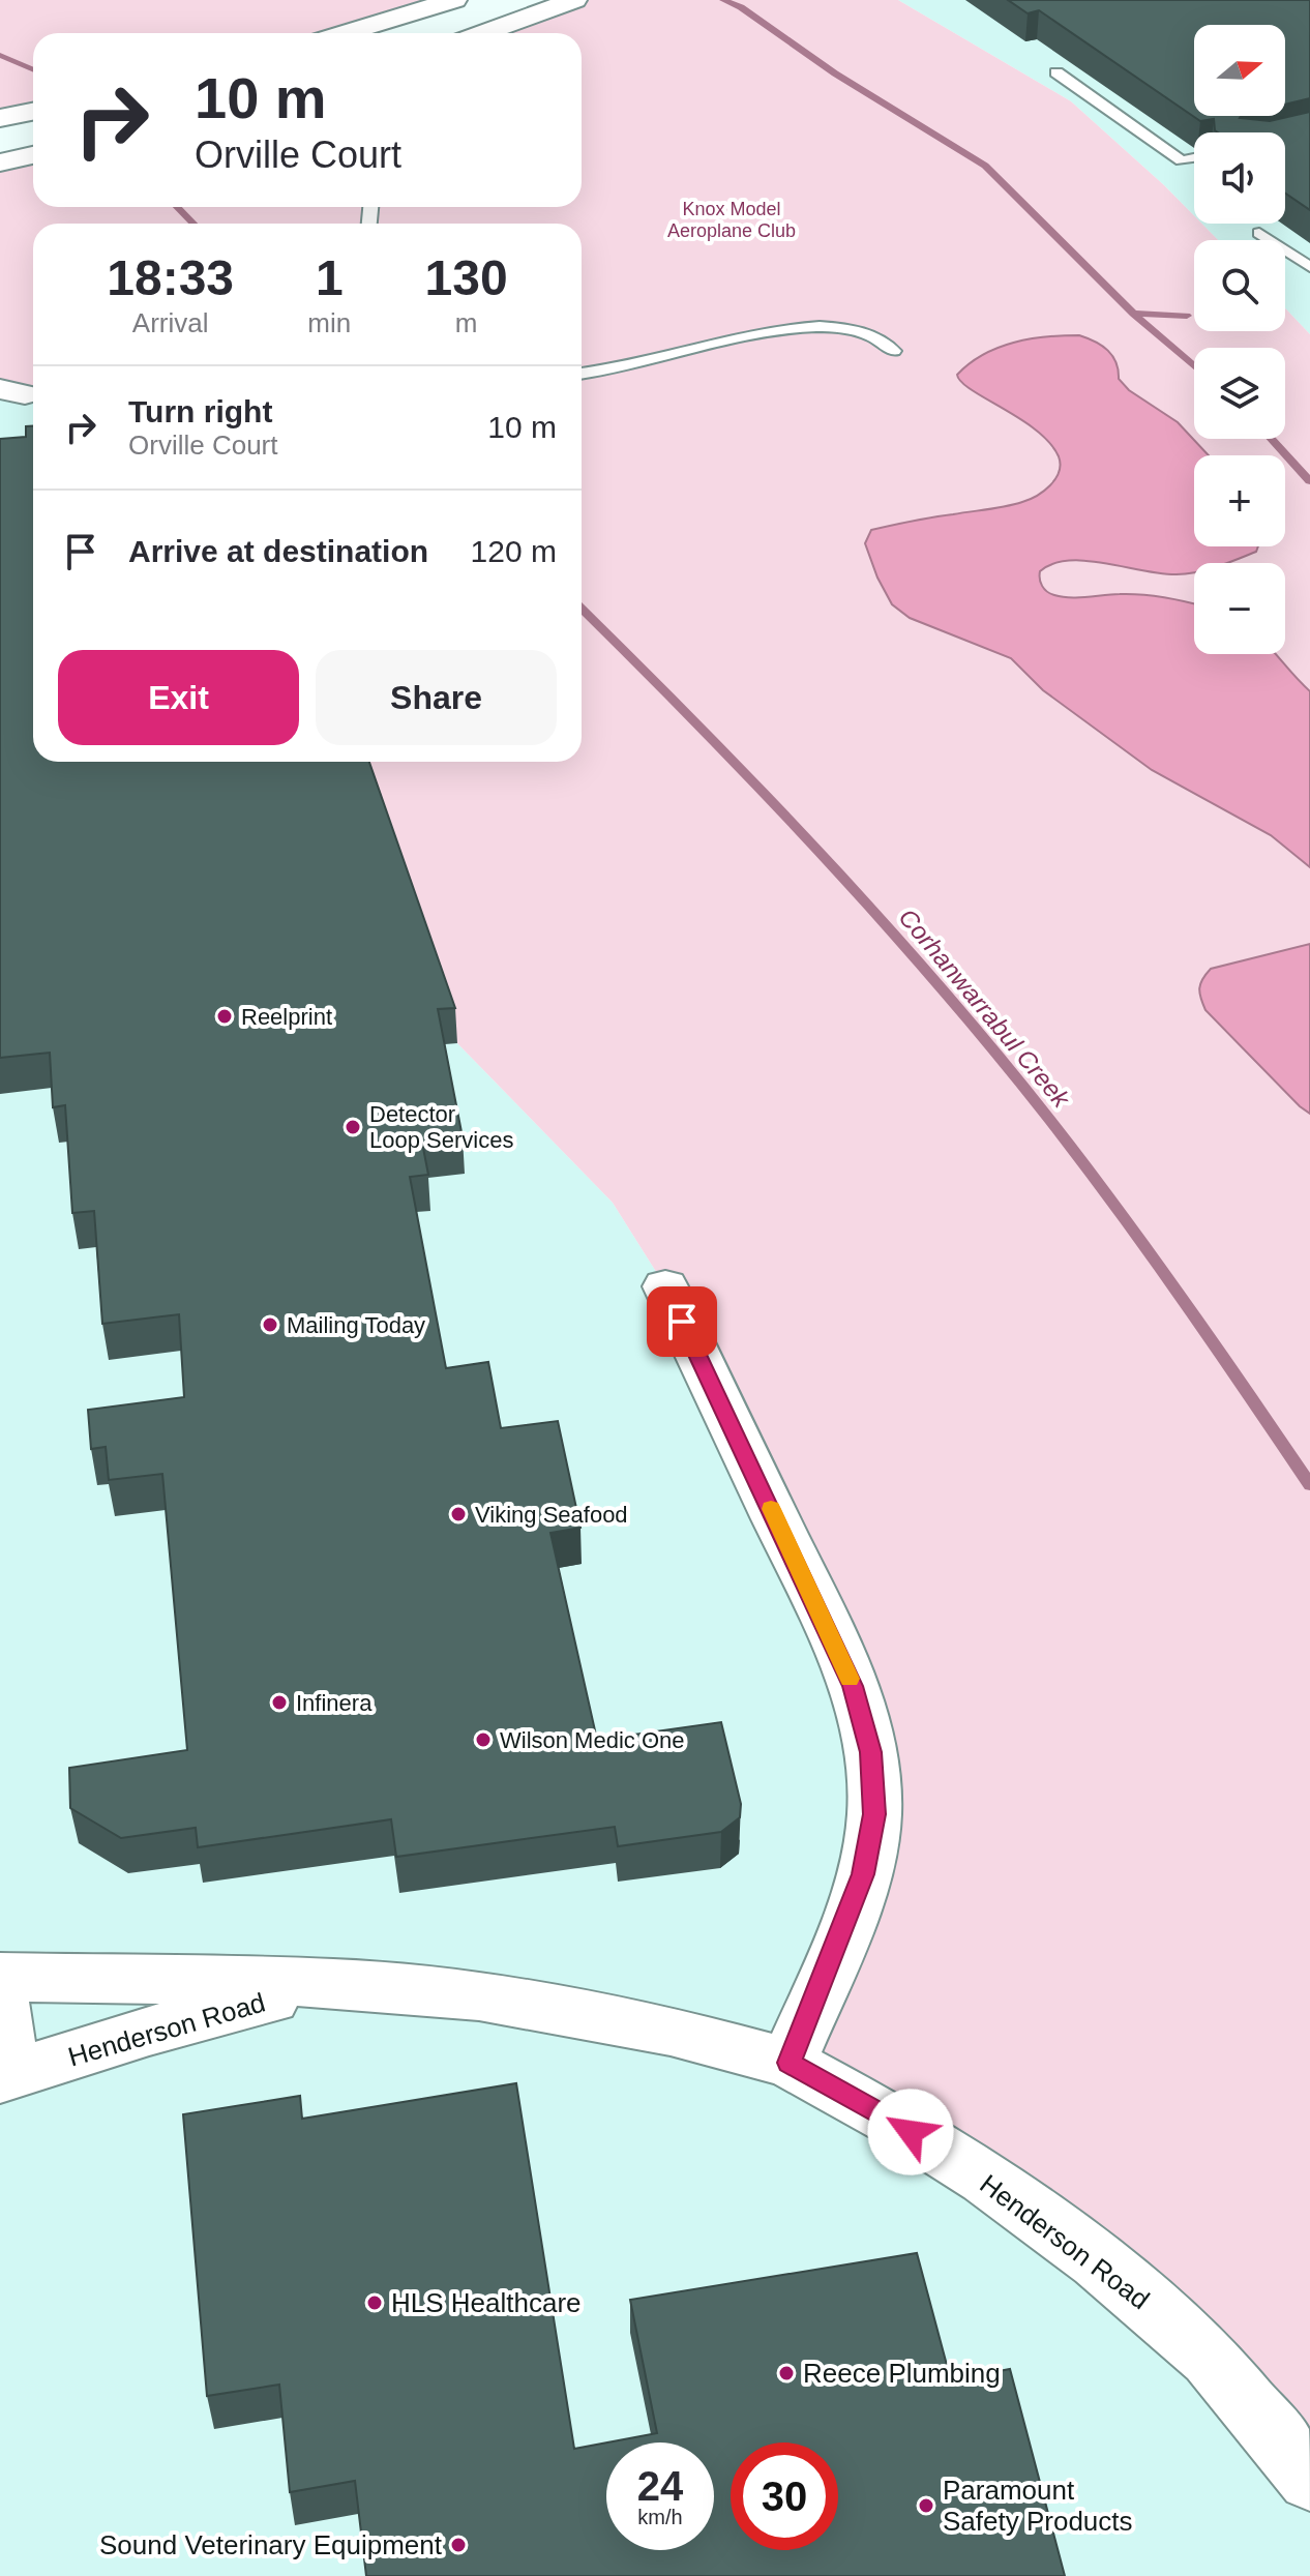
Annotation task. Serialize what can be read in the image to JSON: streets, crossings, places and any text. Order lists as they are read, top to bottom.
{
  "streets": {
    "main road": ["Henderson Road"]
  },
  "water": ["Corhanwarrabul Creek"],
  "parks": ["Knox Model Aeroplane Club"],
  "places": [
    "Reelprint",
    "Detector Loop Services",
    "Mailing Today",
    "Viking Seafood",
    "Infinera",
    "Wilson Medic One",
    "HLS Healthcare",
    "Reece Plumbing",
    "Paramount Safety Products",
    "Sound Veterinary Equipment"
  ],
  "north": "right",
  "page": {
    "map_buttons": ["+", "−"],
    "turn": ["10 m", "Orville Court"],
    "eta": [
      "18:33",
      "Arrival",
      "1",
      "min",
      "130",
      "m"
    ],
    "list": [
      {
        "name": "Turn right",
        "note": "Orville Court",
        "value": "10 m"
      },
      {
        "name": "Arrive at destination",
        "value": "120 m"
      }
    ],
    "buttons": ["Exit", "Share"],
    "speed": "24 km/h",
    "limit": "30"
  }
}
